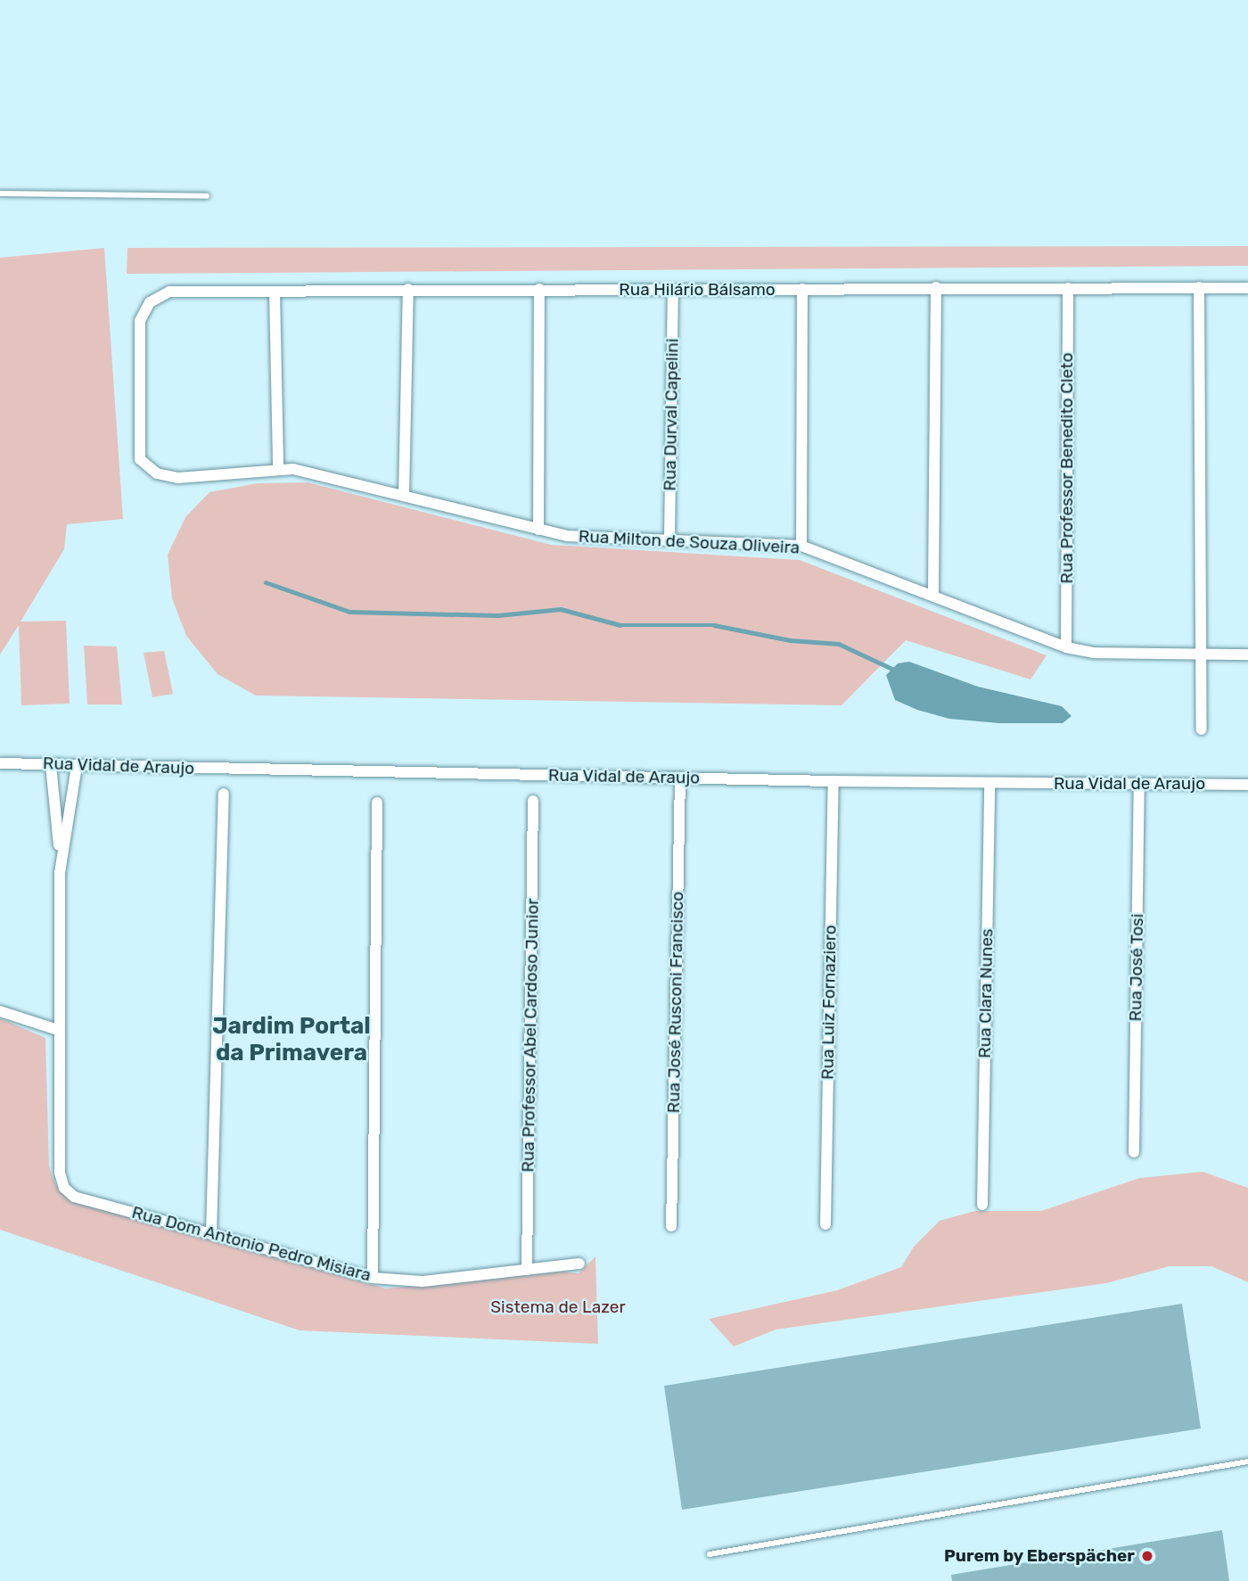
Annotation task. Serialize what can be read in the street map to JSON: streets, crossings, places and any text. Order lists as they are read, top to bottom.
{
  "streets": {
    "street": [
      "Rua Hilário Bálsamo",
      "Rua Durval Capelini",
      "Rua Professor Benedito Cleto",
      "Rua Milton de Souza Oliveira",
      "Rua Vidal de Araujo",
      "Rua José Tosi",
      "Rua Clara Nunes",
      "Rua José Rusconi Francisco",
      "Rua Luiz Fornaziero",
      "Rua Professor Abel Cardoso Junior",
      "Rua Dom Antonio Pedro Misiara"
    ]
  },
  "crossings": [
    ["Rua Hilário Bálsamo", "Rua Durval Capelini"],
    ["Rua Hilário Bálsamo", "Rua Professor Benedito Cleto"],
    ["Rua Hilário Bálsamo", "Rua Milton de Souza Oliveira"],
    ["Rua Durval Capelini", "Rua Milton de Souza Oliveira"],
    ["Rua Professor Benedito Cleto", "Rua Milton de Souza Oliveira"],
    ["Rua Vidal de Araujo", "Rua José Tosi"],
    ["Rua Vidal de Araujo", "Rua Clara Nunes"],
    ["Rua Vidal de Araujo", "Rua José Rusconi Francisco"],
    ["Rua Vidal de Araujo", "Rua Luiz Fornaziero"],
    ["Rua Professor Abel Cardoso Junior", "Rua Dom Antonio Pedro Misiara"]
  ],
  "districts": ["Jardim Portal da Primavera"],
  "parks": ["Sistema de Lazer"],
  "places": ["Purem by Eberspächer"]
}
